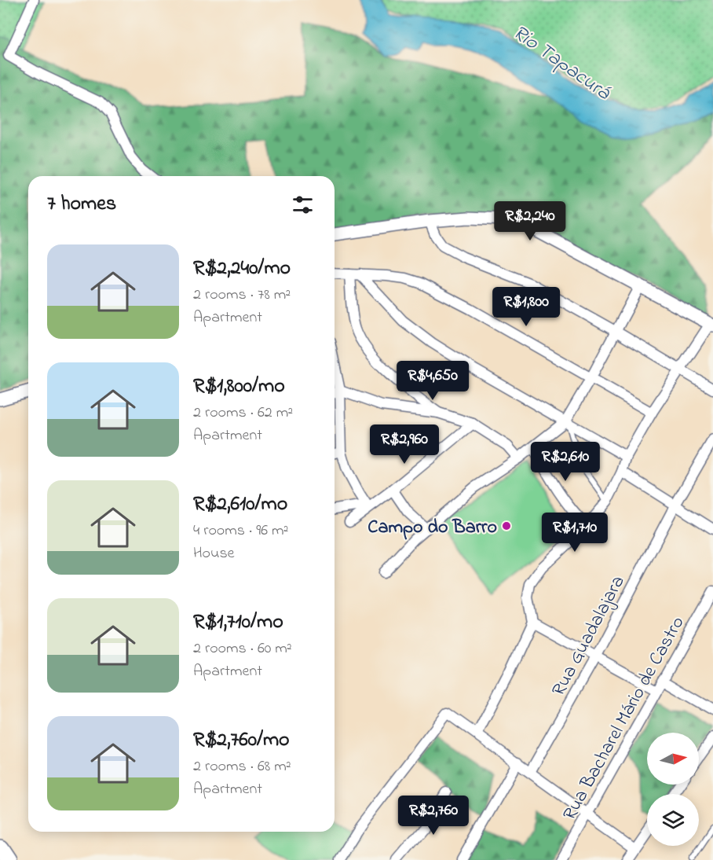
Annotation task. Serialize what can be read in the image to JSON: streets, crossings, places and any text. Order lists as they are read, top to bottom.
{
  "streets": {
    "street": ["Rua Guadalajara", "Rua Bacharel Mário de Castro"]
  },
  "water": ["Rio Tapacurá"],
  "places": ["Campo do Barro"],
  "north": "right",
  "page": {
    "heading": "7 homes",
    "price": [
      "R$2,240",
      "R$1,800",
      "R$4,650",
      "R$2,960",
      "R$2,610",
      "R$1,710",
      "R$2,760"
    ],
    "list": [
      {
        "name": "R$2,240/mo",
        "note": "2 rooms · 78 m² · Apartment"
      },
      {
        "name": "R$1,800/mo",
        "note": "2 rooms · 62 m² · Apartment"
      },
      {
        "name": "R$2,610/mo",
        "note": "4 rooms · 96 m² · House"
      },
      {
        "name": "R$1,710/mo",
        "note": "2 rooms · 60 m² · Apartment"
      },
      {
        "name": "R$2,760/mo",
        "note": "2 rooms · 68 m² · Apartment"
      }
    ]
  }
}
